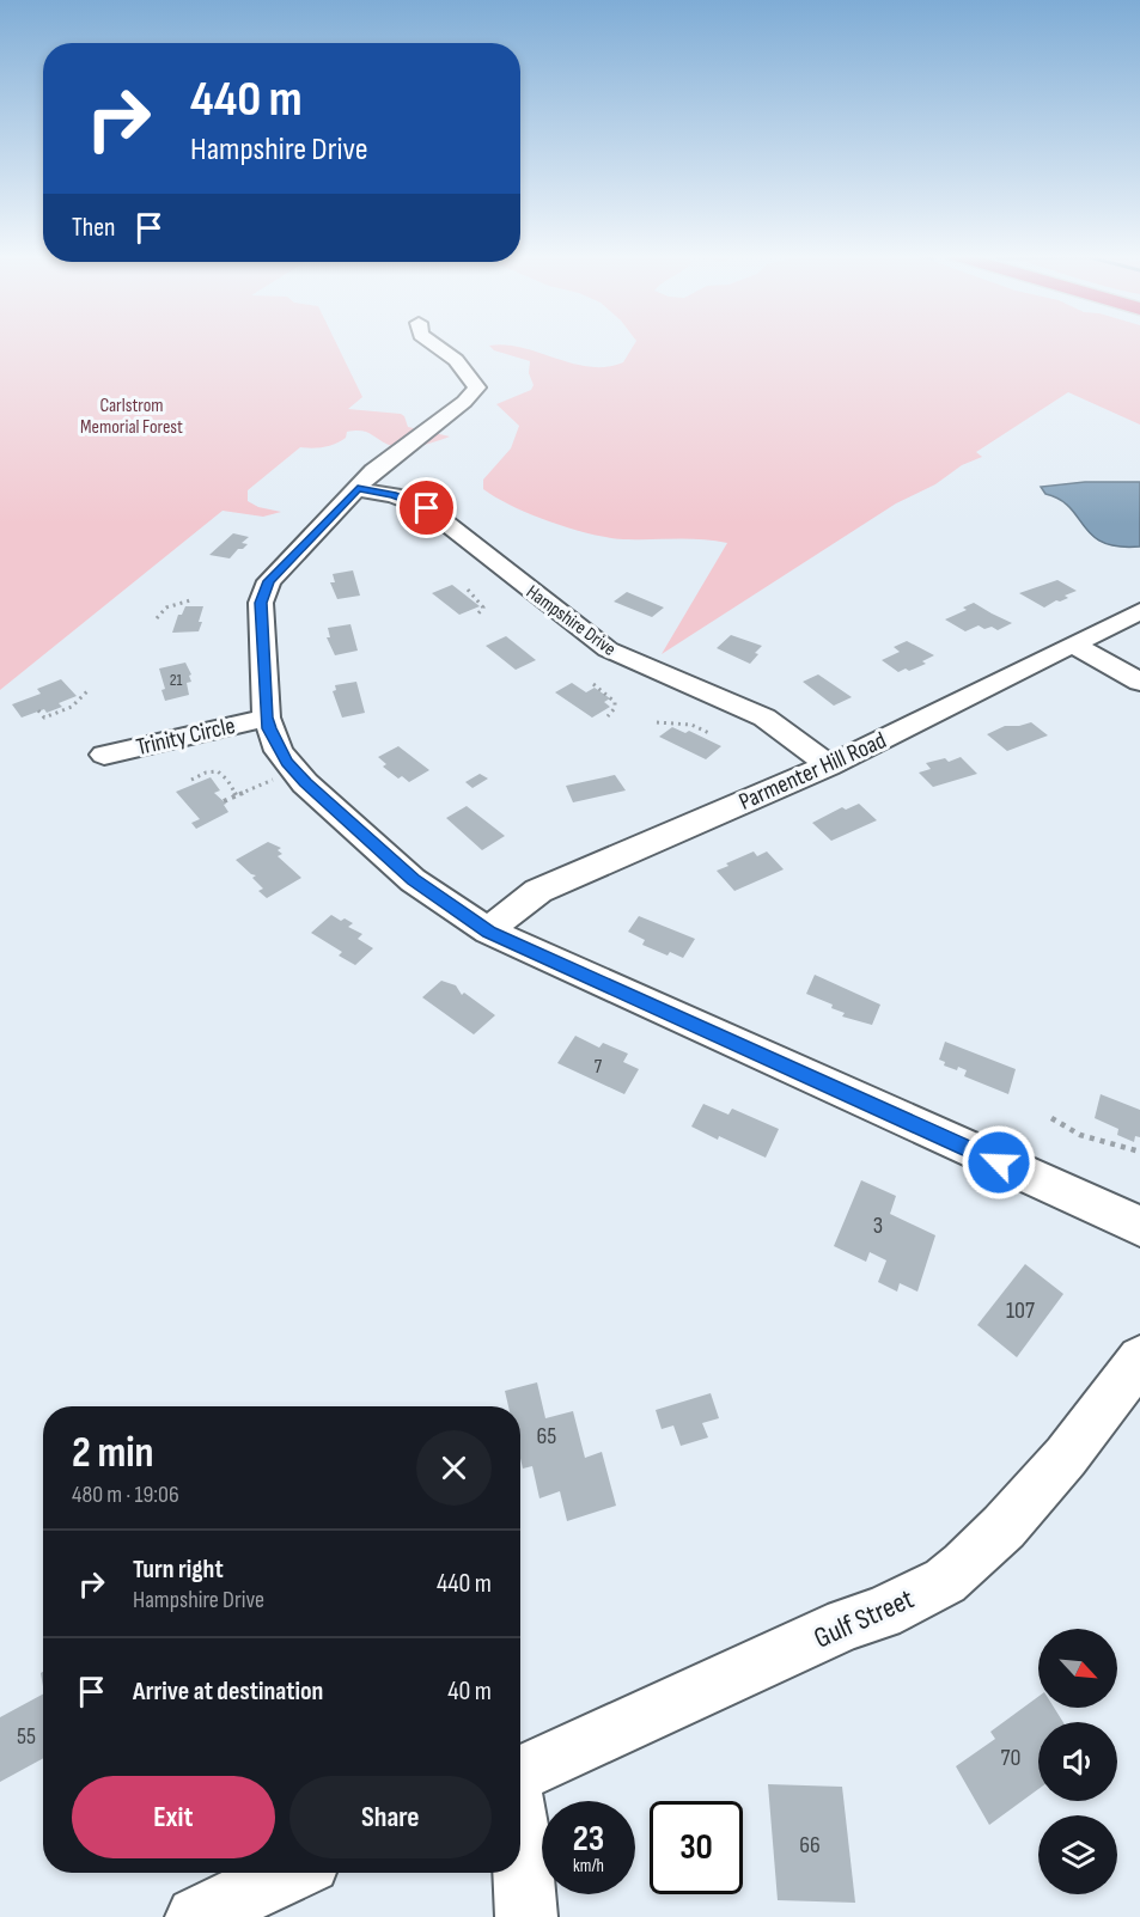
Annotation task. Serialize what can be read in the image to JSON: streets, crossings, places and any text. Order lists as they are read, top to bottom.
{
  "streets": {
    "street": [
      "Hampshire Drive",
      "Trinity Circle",
      "Parmenter Hill Road",
      "Gulf Street"
    ]
  },
  "crossings": [
    ["Hampshire Drive", "Parmenter Hill Road"]
  ],
  "parks": ["Carlstrom Memorial Forest"],
  "house_numbers": [
    "21",
    "7",
    "3",
    "107",
    "65",
    "55",
    "70",
    "66"
  ],
  "north": "bottom right",
  "page": {
    "turn": ["440 m", "Hampshire Drive"],
    "then": "Then",
    "heading": ["2 min", "480 m · 19:06"],
    "list": [
      {
        "name": "Turn right",
        "note": "Hampshire Drive",
        "value": "440 m"
      },
      {
        "name": "Arrive at destination",
        "value": "40 m"
      }
    ],
    "buttons": ["Exit", "Share"],
    "speed": "23 km/h",
    "limit": "30"
  }
}
